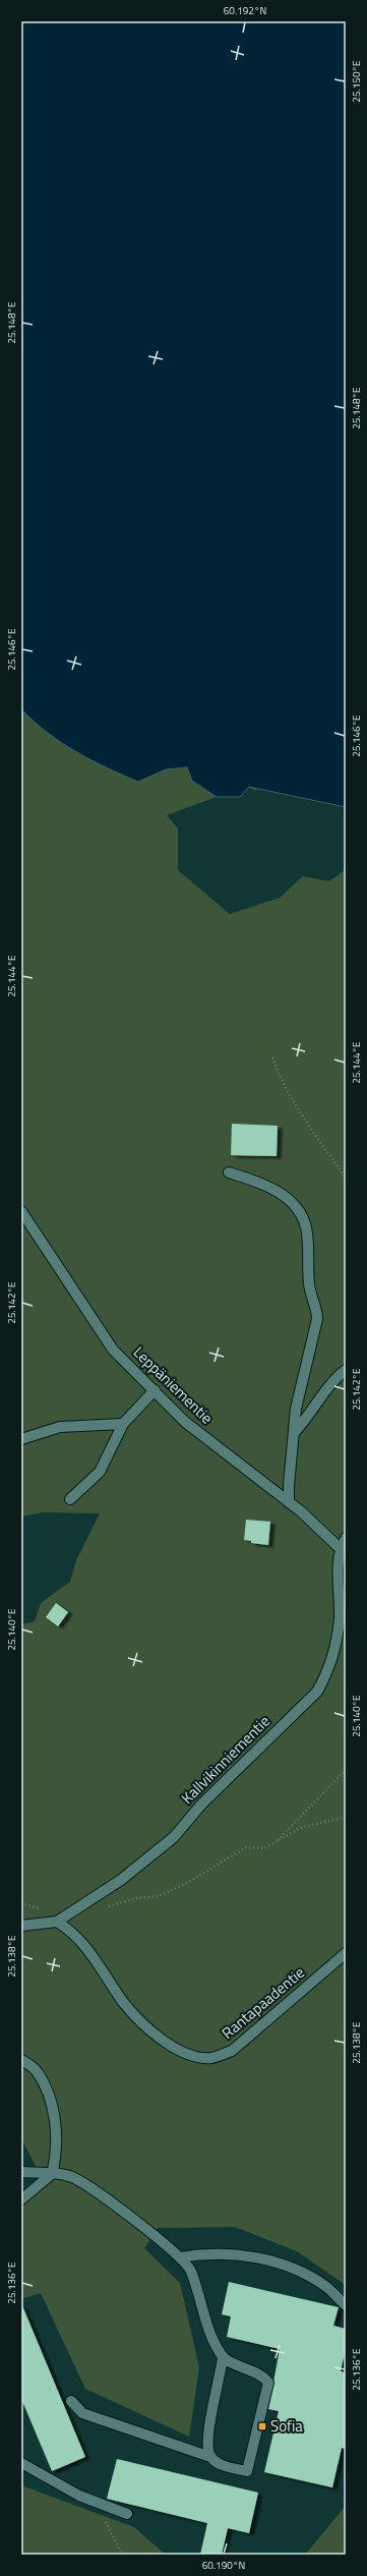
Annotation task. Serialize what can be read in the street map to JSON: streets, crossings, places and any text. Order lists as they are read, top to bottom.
{
  "streets": {
    "street": ["Leppäniementie", "Kallvikinniementie", "Rantapaadentie"]
  },
  "crossings": [
    ["Leppäniementie", "Kallvikinniementie"],
    ["Kallvikinniementie", "Rantapaadentie"]
  ],
  "places": {
    "transit": ["Sofia"]
  },
  "coordinates": [
    "60.192°N",
    "25.150°E",
    "25.148°E",
    "25.146°E",
    "25.144°E",
    "25.142°E",
    "25.140°E",
    "25.138°E",
    "25.136°E",
    "60.190°N"
  ]
}
